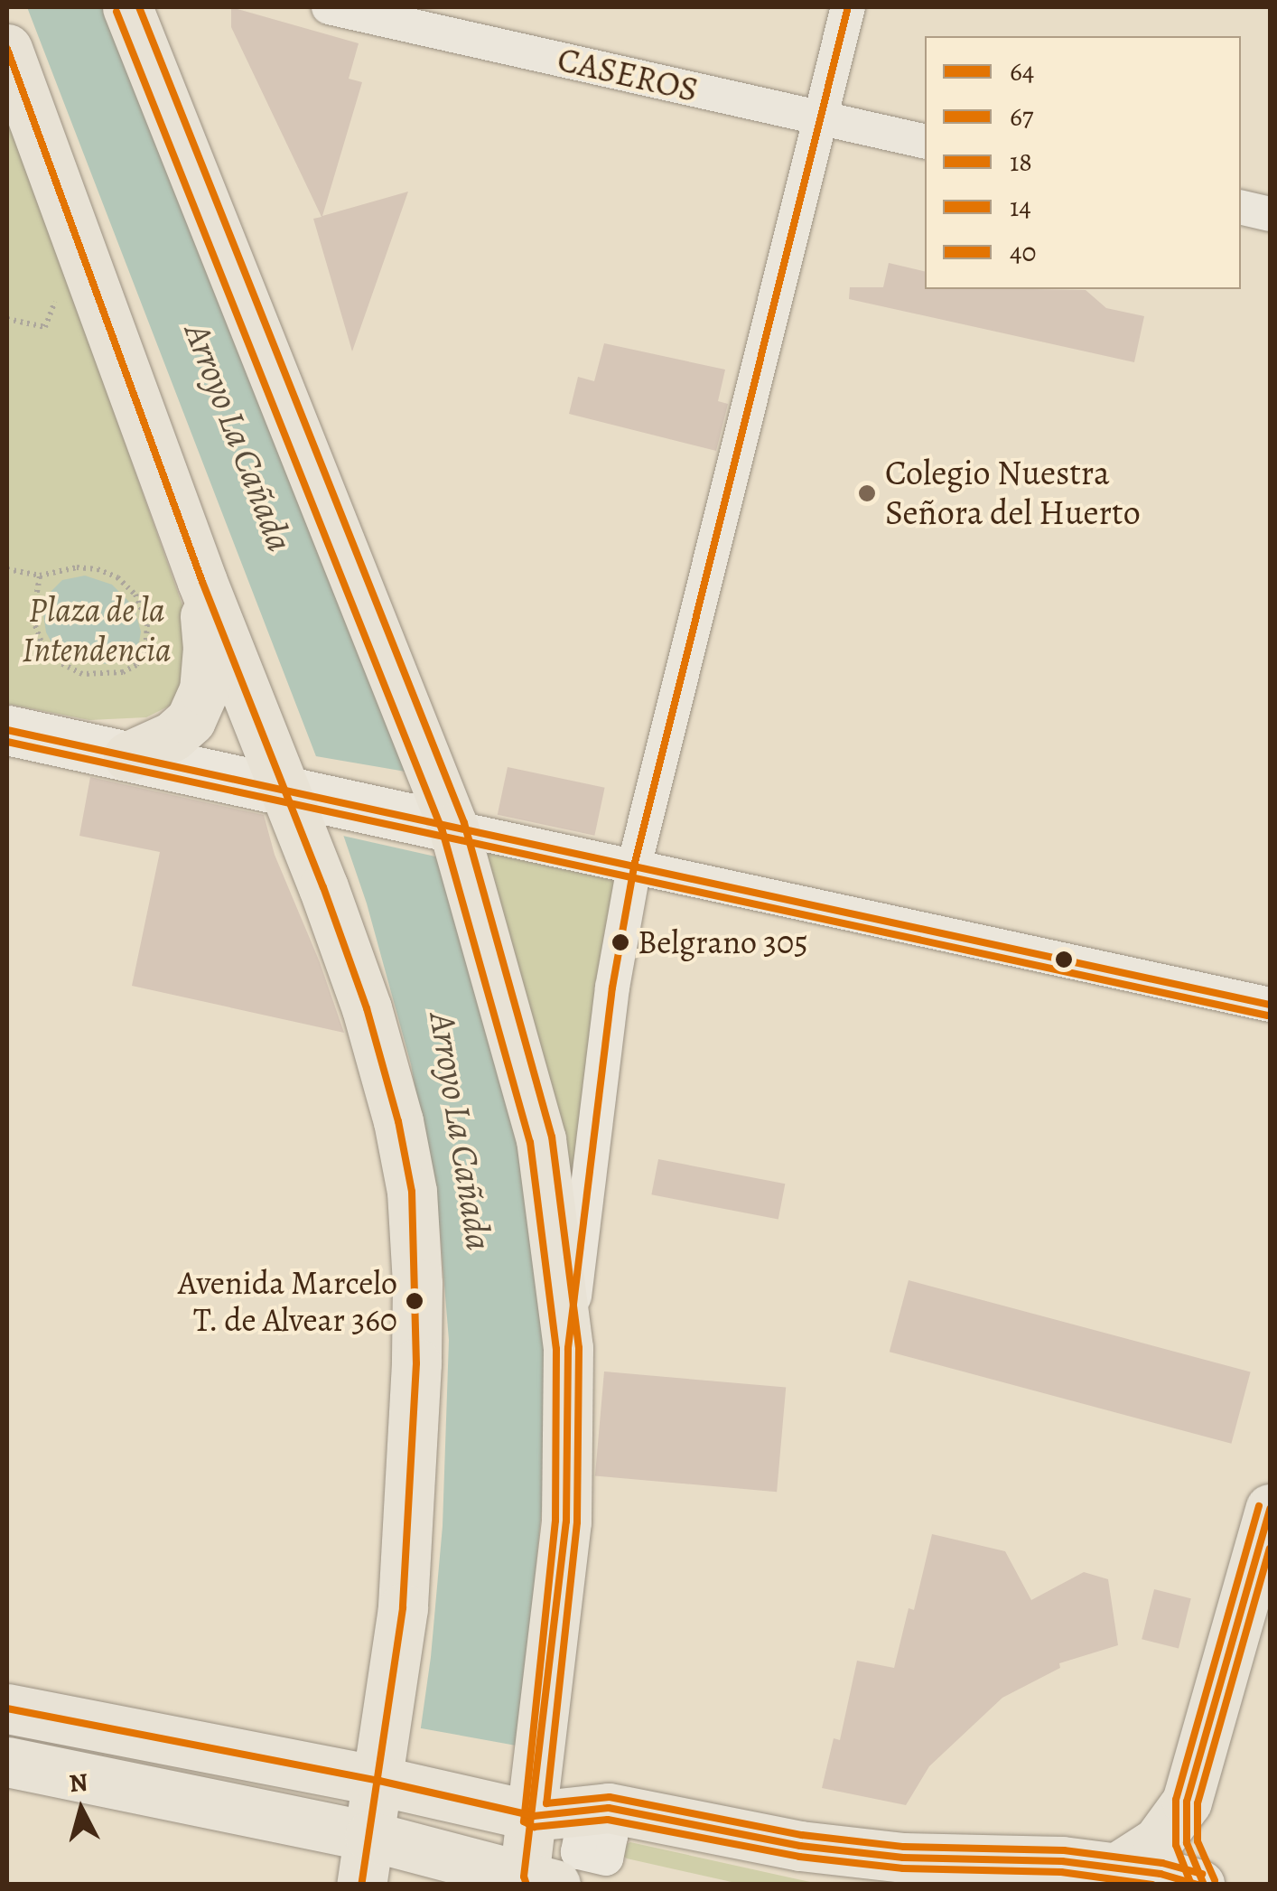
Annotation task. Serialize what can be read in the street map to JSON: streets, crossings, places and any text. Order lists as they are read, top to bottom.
{
  "streets": {
    "street": ["CASEROS"]
  },
  "water": ["Arroyo La Cañada"],
  "parks": ["Plaza de la Intendencia"],
  "places": ["Colegio Nuestra Señora del Huerto", "Belgrano 305", "Avenida Marcelo T. de Alvear 360"],
  "lines": [
    "transit line 64",
    "transit line 18",
    "transit line 67",
    "transit line 40",
    "transit line 14"
  ],
  "legend": [
    "64",
    "67",
    "18",
    "14",
    "40"
  ],
  "north": "top"
}
